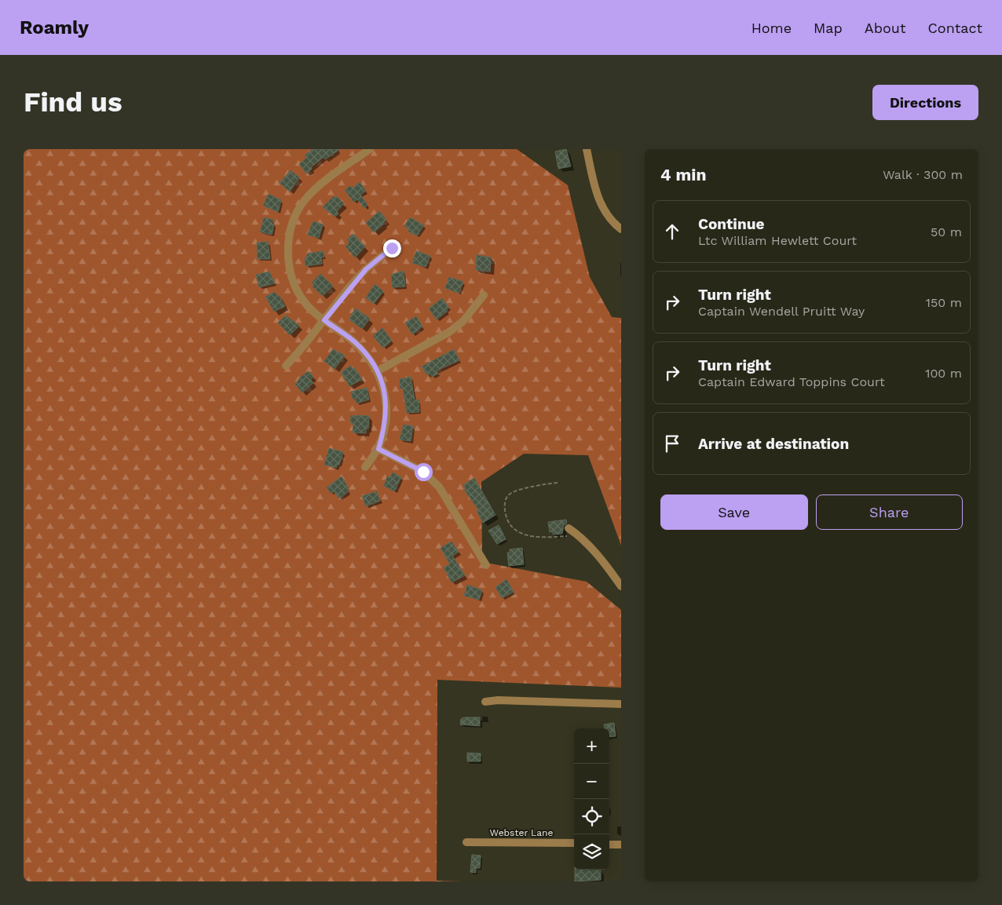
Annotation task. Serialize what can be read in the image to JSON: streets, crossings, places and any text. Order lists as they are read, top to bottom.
{
  "streets": {
    "street": ["Webster Lane"]
  },
  "page": {
    "header": "Roamly",
    "nav": [
      "Home",
      "Map",
      "About",
      "Contact"
    ],
    "buttons": [
      "Directions",
      ["Save", "Share"]
    ],
    "title": "Find us",
    "heading": ["4 min", "Walk · 300 m"],
    "list": [
      ["Continue", "Ltc William Hewlett Court", "50 m"],
      ["Turn right", "Captain Wendell Pruitt Way", "150 m"],
      ["Turn right", "Captain Edward Toppins Court", "100 m"],
      "Arrive at destination"
    ],
    "map_buttons": ["+", "−"]
  }
}
